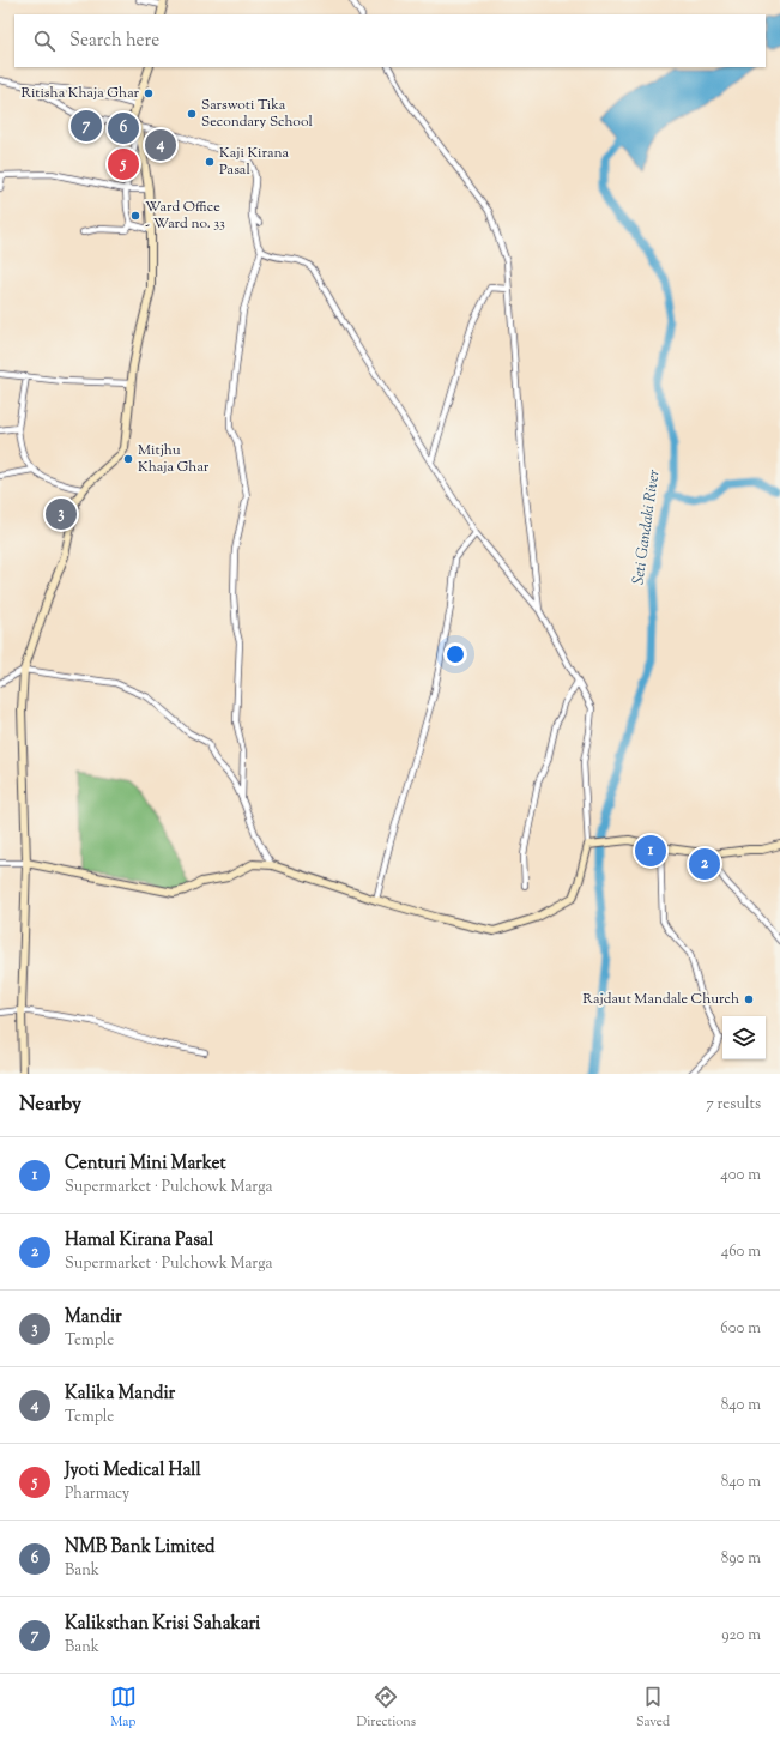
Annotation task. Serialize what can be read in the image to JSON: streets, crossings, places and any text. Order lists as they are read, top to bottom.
{
  "water": ["Seti Gandaki River"],
  "places": [
    "Ritisha Khaja Ghar",
    "Sarswoti Tika Secondary School",
    "Kaji Kirana Pasal",
    "Ward Office - Ward no. 33",
    "Mitjhu Khaja Ghar",
    "Rajdaut Mandale Church"
  ],
  "page": {
    "search": "Search here",
    "pins": [
      "7",
      "6",
      "4",
      "5",
      "3",
      "1",
      "2"
    ],
    "heading": ["Nearby", "7 results"],
    "list": [
      {
        "mark": "1",
        "name": "Centuri Mini Market",
        "note": "Supermarket · Pulchowk Marga",
        "value": "400 m"
      },
      {
        "mark": "2",
        "name": "Hamal Kirana Pasal",
        "note": "Supermarket · Pulchowk Marga",
        "value": "460 m"
      },
      {
        "mark": "3",
        "name": "Mandir",
        "note": "Temple",
        "value": "600 m"
      },
      {
        "mark": "4",
        "name": "Kalika Mandir",
        "note": "Temple",
        "value": "840 m"
      },
      {
        "mark": "5",
        "name": "Jyoti Medical Hall",
        "note": "Pharmacy",
        "value": "840 m"
      },
      {
        "mark": "6",
        "name": "NMB Bank Limited",
        "note": "Bank",
        "value": "890 m"
      },
      {
        "mark": "7",
        "name": "Kaliksthan Krisi Sahakari",
        "note": "Bank",
        "value": "920 m"
      }
    ],
    "nav": ["Map", "Directions", "Saved"]
  }
}
